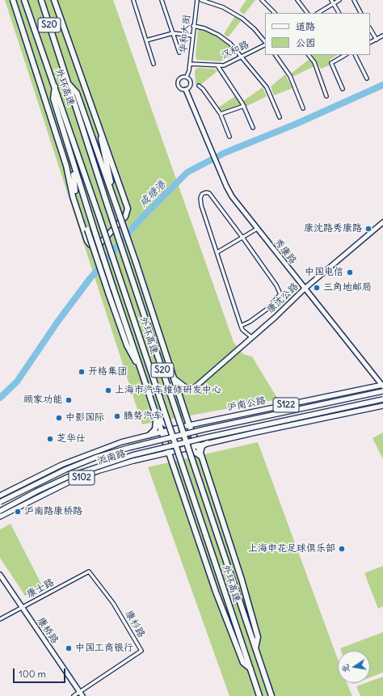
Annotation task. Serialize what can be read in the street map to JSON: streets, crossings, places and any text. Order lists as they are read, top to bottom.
{
  "streets": {
    "highway": ["S20", "外环高速"],
    "main road": [
      "沪南公路",
      "S122",
      "沪南路",
      "S102"
    ],
    "street": [
      "华和大街",
      "汉和路",
      "秀康路",
      "康沈公路",
      "康士路",
      "康杉路",
      "康桥路"
    ]
  },
  "crossings": [
    ["华和大街", "汉和路"],
    ["华和大街", "秀康路"],
    ["秀康路", "康沈公路"],
    ["秀康路", "沪南公路"],
    ["沪南公路", "沪南路"],
    ["S122", "沪南路"],
    ["康士路", "康杉路"],
    ["康士路", "康桥路"],
    ["康杉路", "康桥路"]
  ],
  "water": ["咸塘港"],
  "places": [
    "康沈路秀康路",
    "中国电信",
    "三角地邮局",
    "开格集团",
    "上海市汽车维修研发中心",
    "顾家功能",
    "腾势汽车",
    "中影国际",
    "芝华仕",
    "沪南路康桥路",
    "上海申花足球俱乐部",
    "中国工商银行"
  ],
  "legend": ["道路", "公园"],
  "scale_bar": "100 m",
  "north": "left"
}
